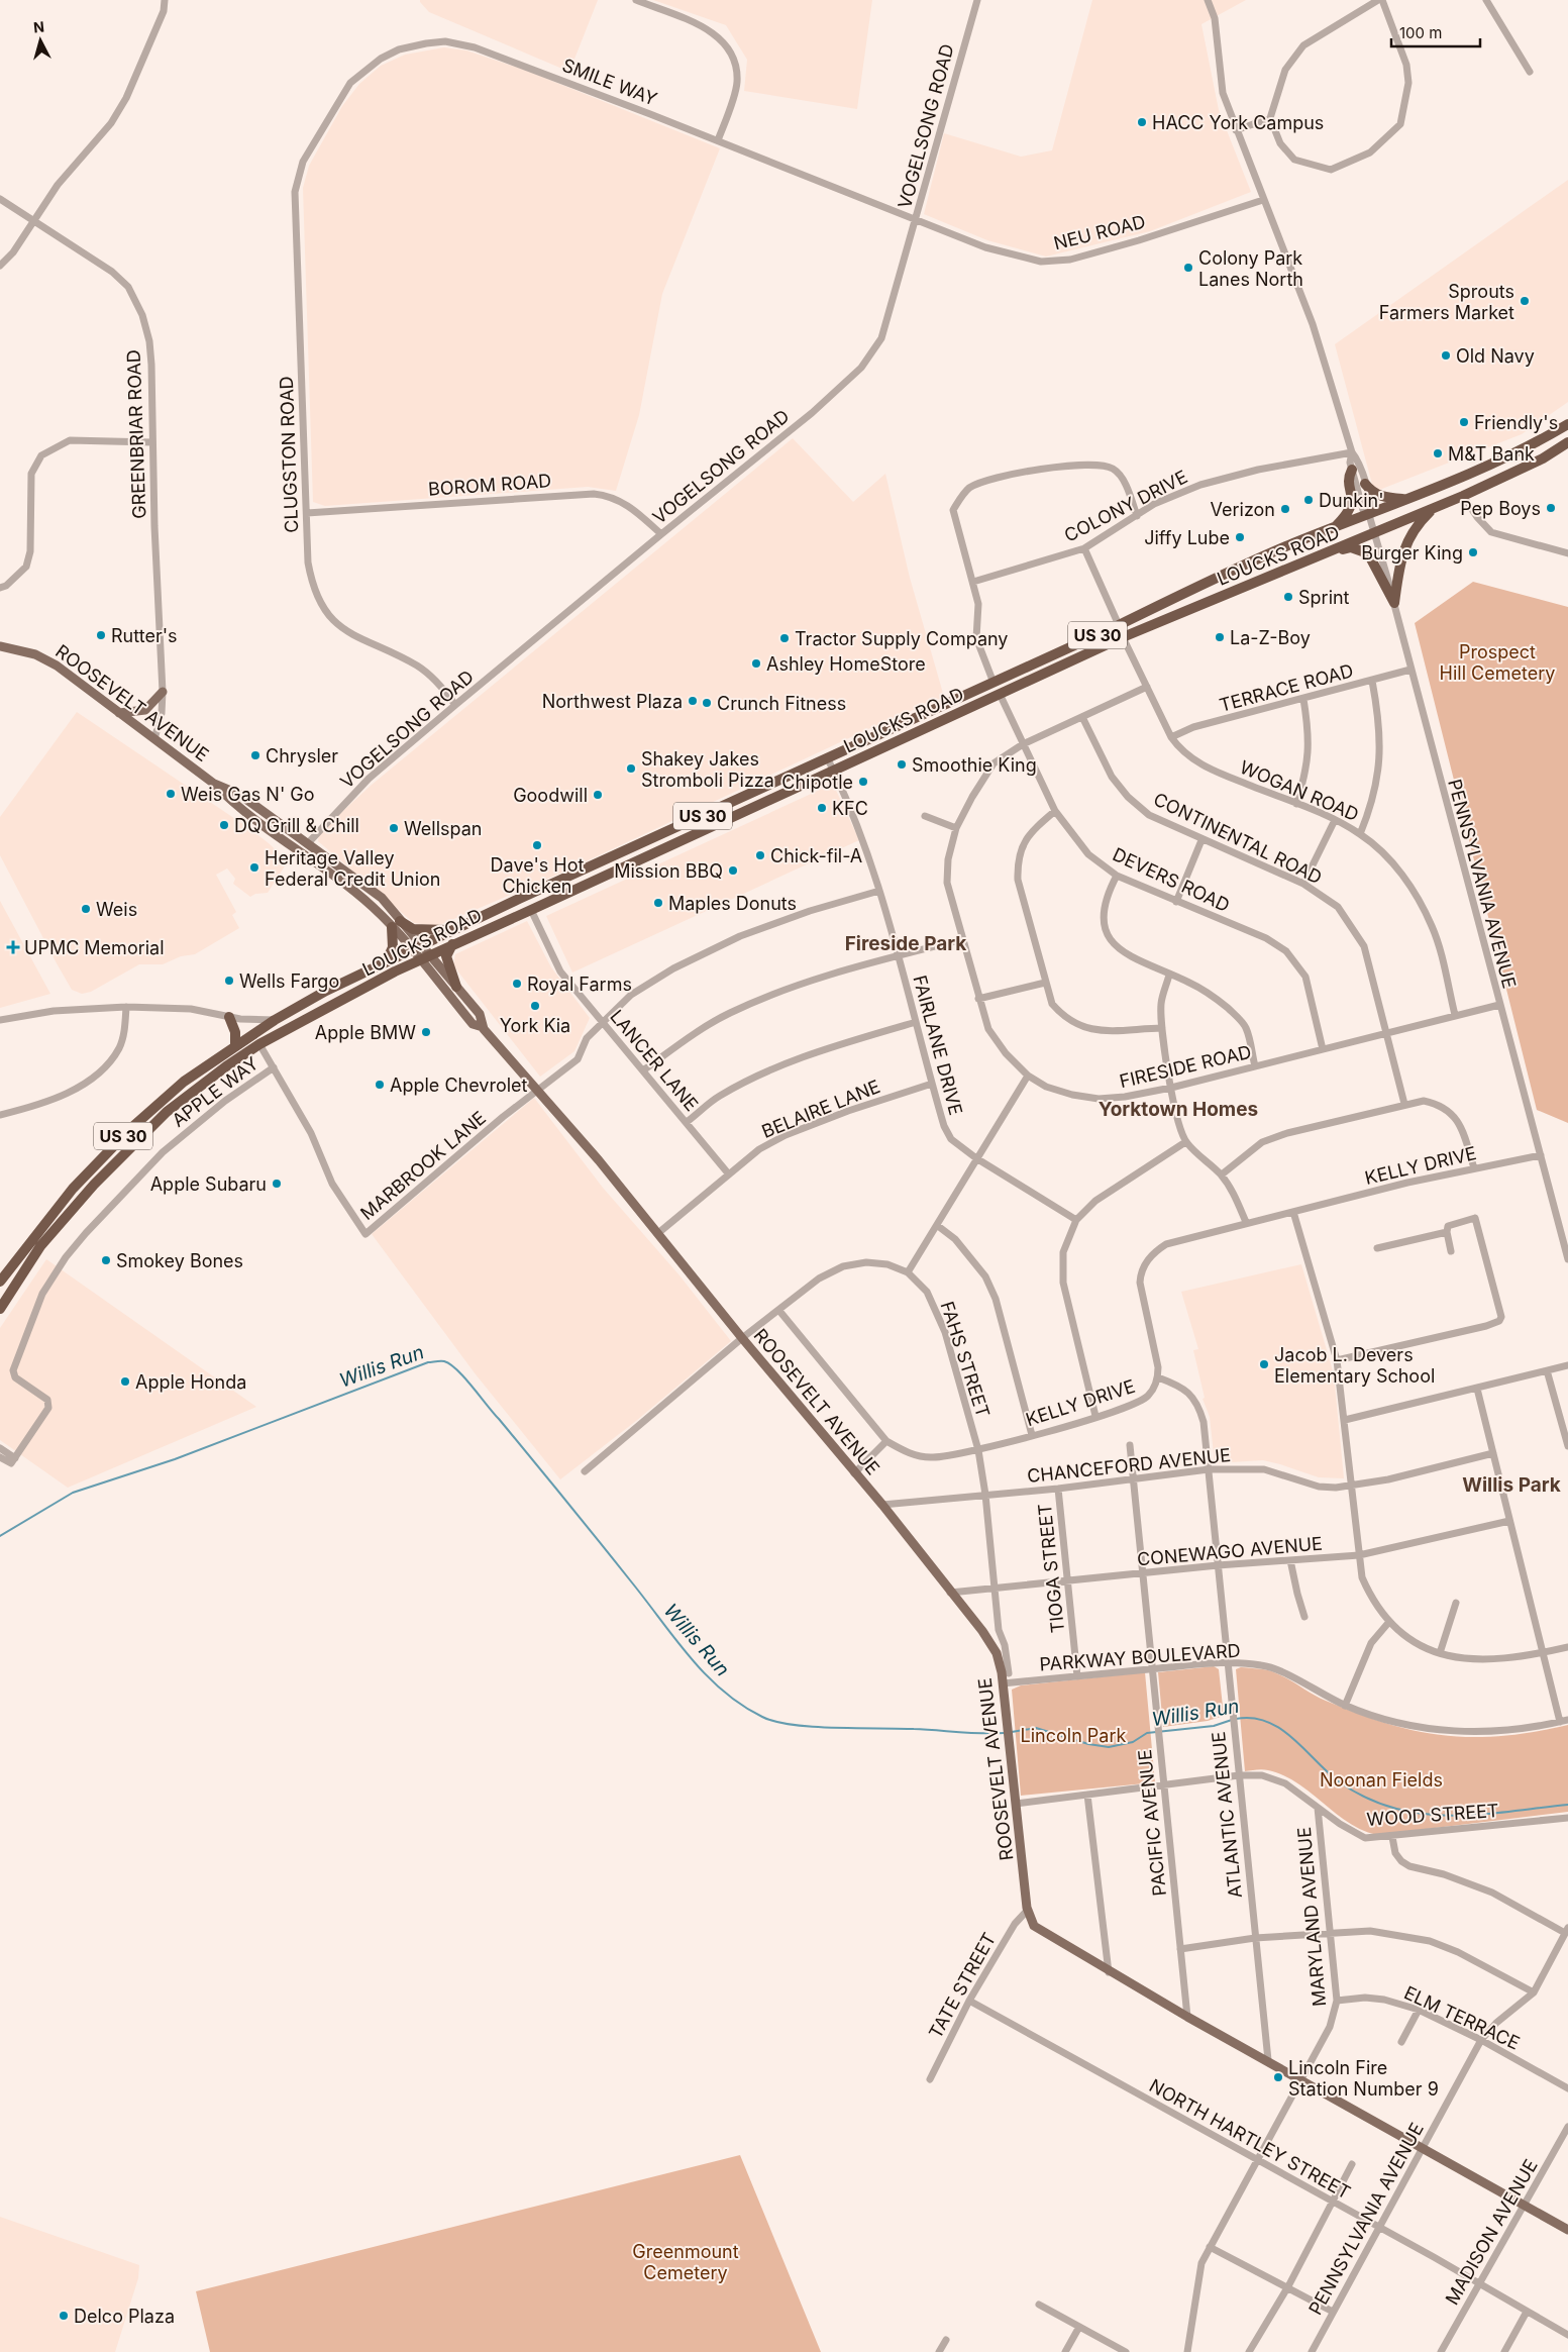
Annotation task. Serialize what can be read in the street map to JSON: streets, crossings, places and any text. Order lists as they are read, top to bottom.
{
  "streets": {
    "highway": ["LOUCKS ROAD", "US 30"],
    "main road": ["ROOSEVELT AVENUE"],
    "street": [
      "SMILE WAY",
      "VOGELSONG ROAD",
      "NEU ROAD",
      "GREENBRIAR ROAD",
      "CLUGSTON ROAD",
      "BOROM ROAD",
      "COLONY DRIVE",
      "TERRACE ROAD",
      "WOGAN ROAD",
      "CONTINENTAL ROAD",
      "DEVERS ROAD",
      "PENNSYLVANIA AVENUE",
      "FAIRLANE DRIVE",
      "LANCER LANE",
      "FIRESIDE ROAD",
      "APPLE WAY",
      "BELAIRE LANE",
      "MARBROOK LANE",
      "KELLY DRIVE",
      "FAHS STREET",
      "CHANCEFORD AVENUE",
      "CONEWAGO AVENUE",
      "TIOGA STREET",
      "PARKWAY BOULEVARD",
      "ATLANTIC AVENUE",
      "WOOD STREET",
      "PACIFIC AVENUE",
      "MARYLAND AVENUE",
      "TATE STREET",
      "ELM TERRACE",
      "NORTH HARTLEY STREET",
      "MADISON AVENUE"
    ]
  },
  "crossings": [
    ["SMILE WAY", "VOGELSONG ROAD"],
    ["SMILE WAY", "NEU ROAD"],
    ["SMILE WAY", "CLUGSTON ROAD"],
    ["VOGELSONG ROAD", "NEU ROAD"],
    ["VOGELSONG ROAD", "CLUGSTON ROAD"],
    ["VOGELSONG ROAD", "BOROM ROAD"],
    ["VOGELSONG ROAD", "ROOSEVELT AVENUE"],
    ["NEU ROAD", "PENNSYLVANIA AVENUE"],
    ["GREENBRIAR ROAD", "ROOSEVELT AVENUE"],
    ["CLUGSTON ROAD", "BOROM ROAD"],
    ["COLONY DRIVE", "PENNSYLVANIA AVENUE"],
    ["LOUCKS ROAD", "US 30"],
    ["LOUCKS ROAD", "ROOSEVELT AVENUE"],
    ["LOUCKS ROAD", "WOGAN ROAD"],
    ["LOUCKS ROAD", "DEVERS ROAD"],
    ["LOUCKS ROAD", "PENNSYLVANIA AVENUE"],
    ["LOUCKS ROAD", "FAIRLANE DRIVE"],
    ["LOUCKS ROAD", "LANCER LANE"],
    ["LOUCKS ROAD", "APPLE WAY"],
    ["US 30", "APPLE WAY"],
    ["TERRACE ROAD", "WOGAN ROAD"],
    ["TERRACE ROAD", "PENNSYLVANIA AVENUE"],
    ["ROOSEVELT AVENUE", "PENNSYLVANIA AVENUE"],
    ["ROOSEVELT AVENUE", "BELAIRE LANE"],
    ["ROOSEVELT AVENUE", "MARBROOK LANE"],
    ["ROOSEVELT AVENUE", "FAHS STREET"],
    ["ROOSEVELT AVENUE", "CHANCEFORD AVENUE"],
    ["ROOSEVELT AVENUE", "CONEWAGO AVENUE"],
    ["ROOSEVELT AVENUE", "PARKWAY BOULEVARD"],
    ["ROOSEVELT AVENUE", "ATLANTIC AVENUE"],
    ["ROOSEVELT AVENUE", "WOOD STREET"],
    ["ROOSEVELT AVENUE", "PACIFIC AVENUE"],
    ["ROOSEVELT AVENUE", "MARYLAND AVENUE"],
    ["ROOSEVELT AVENUE", "TATE STREET"],
    ["ROOSEVELT AVENUE", "MADISON AVENUE"],
    ["WOGAN ROAD", "FIRESIDE ROAD"],
    ["CONTINENTAL ROAD", "FIRESIDE ROAD"],
    ["DEVERS ROAD", "FIRESIDE ROAD"],
    ["PENNSYLVANIA AVENUE", "FIRESIDE ROAD"],
    ["PENNSYLVANIA AVENUE", "KELLY DRIVE"],
    ["PENNSYLVANIA AVENUE", "ELM TERRACE"],
    ["PENNSYLVANIA AVENUE", "NORTH HARTLEY STREET"],
    ["FAIRLANE DRIVE", "BELAIRE LANE"],
    ["FAIRLANE DRIVE", "MARBROOK LANE"],
    ["LANCER LANE", "BELAIRE LANE"],
    ["LANCER LANE", "MARBROOK LANE"],
    ["APPLE WAY", "MARBROOK LANE"],
    ["KELLY DRIVE", "FAHS STREET"],
    ["KELLY DRIVE", "ATLANTIC AVENUE"],
    ["FAHS STREET", "CHANCEFORD AVENUE"],
    ["FAHS STREET", "CONEWAGO AVENUE"],
    ["CHANCEFORD AVENUE", "TIOGA STREET"],
    ["CHANCEFORD AVENUE", "ATLANTIC AVENUE"],
    ["CHANCEFORD AVENUE", "PACIFIC AVENUE"],
    ["CONEWAGO AVENUE", "TIOGA STREET"],
    ["CONEWAGO AVENUE", "ATLANTIC AVENUE"],
    ["CONEWAGO AVENUE", "PACIFIC AVENUE"],
    ["TIOGA STREET", "PARKWAY BOULEVARD"],
    ["PARKWAY BOULEVARD", "ATLANTIC AVENUE"],
    ["PARKWAY BOULEVARD", "PACIFIC AVENUE"],
    ["ATLANTIC AVENUE", "WOOD STREET"],
    ["WOOD STREET", "PACIFIC AVENUE"],
    ["WOOD STREET", "MARYLAND AVENUE"],
    ["MARYLAND AVENUE", "ELM TERRACE"],
    ["MARYLAND AVENUE", "NORTH HARTLEY STREET"],
    ["TATE STREET", "NORTH HARTLEY STREET"],
    ["NORTH HARTLEY STREET", "MADISON AVENUE"]
  ],
  "districts": ["Fireside Park", "Yorktown Homes", "Willis Park"],
  "water": ["Willis Run"],
  "parks": [
    "Prospect Hill Cemetery",
    "Lincoln Park",
    "Noonan Fields",
    "Greenmount Cemetery"
  ],
  "places": {
    "other": [
      "HACC York Campus",
      "Colony Park Lanes North",
      "Sprouts Farmers Market",
      "Old Navy",
      "Friendly's",
      "M&T Bank",
      "Dunkin'",
      "Pep Boys",
      "Verizon",
      "Jiffy Lube",
      "Burger King",
      "Sprint",
      "Rutter's",
      "La-Z-Boy",
      "Tractor Supply Company",
      "Ashley HomeStore",
      "Northwest Plaza",
      "Crunch Fitness",
      "Chrysler",
      "Smoothie King",
      "Shakey Jakes Stromboli Pizza",
      "Chipotle",
      "Weis Gas N' Go",
      "Goodwill",
      "KFC",
      "DQ Grill & Chill",
      "Wellspan",
      "Dave's Hot Chicken",
      "Chick-fil-A",
      "Heritage Valley Federal Credit Union",
      "Mission BBQ",
      "Maples Donuts",
      "Weis",
      "Wells Fargo",
      "Royal Farms",
      "York Kia",
      "Apple BMW",
      "Apple Chevrolet",
      "Apple Subaru",
      "Smokey Bones",
      "Jacob L. Devers Elementary School",
      "Apple Honda",
      "Lincoln Fire Station Number 9",
      "Delco Plaza"
    ],
    "health": ["UPMC Memorial"]
  },
  "scale_bar": "100 m",
  "north": "top"
}
